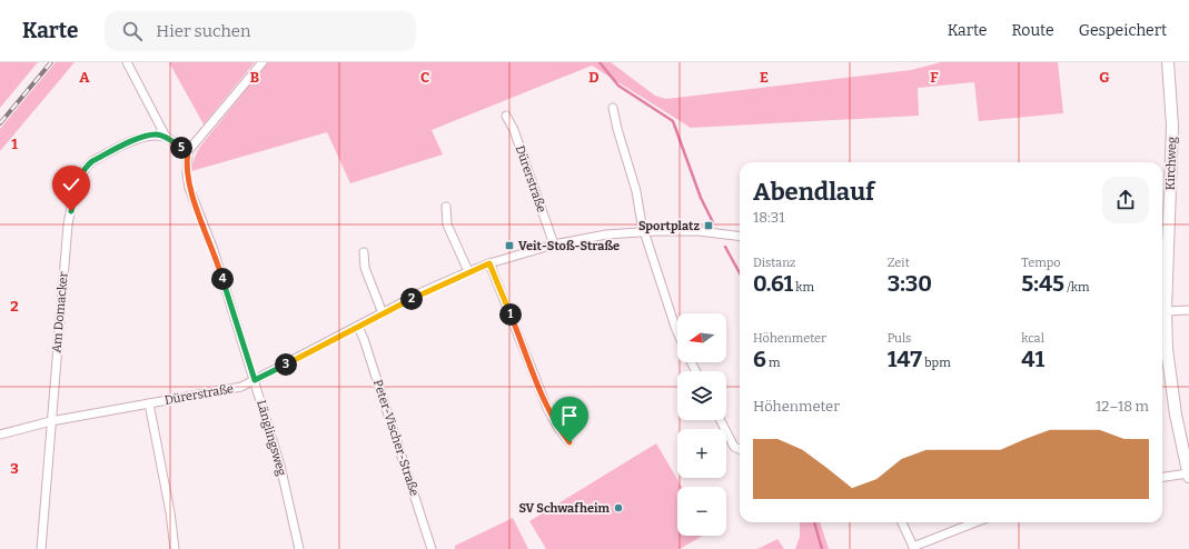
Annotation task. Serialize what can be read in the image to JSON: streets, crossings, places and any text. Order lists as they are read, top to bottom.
{
  "streets": {
    "street": [
      "Kirchweg",
      "Dürerstraße",
      "Am Domacker",
      "Länglingsweg",
      "Peter-Vischer-Straße"
    ]
  },
  "crossings": [
    ["Dürerstraße", "Am Domacker"],
    ["Dürerstraße", "Länglingsweg"],
    ["Dürerstraße", "Peter-Vischer-Straße"]
  ],
  "places": {
    "transit": ["Sportplatz", "Veit-Stoß-Straße"],
    "other": ["SV Schwafheim"]
  },
  "north": "left",
  "page": {
    "header": "Karte",
    "search": "Hier suchen",
    "nav": ["Karte", "Route", "Gespeichert"],
    "pins": [
      "5",
      "4",
      "2",
      "1",
      "3"
    ],
    "heading": ["Abendlauf", "18:31"],
    "stats": [
      ["Distanz", "0.61 km"],
      ["Zeit", "3:30"],
      ["Tempo", "5:45 /km"],
      ["Höhenmeter", "6 m"],
      ["Puls", "147 bpm"],
      ["kcal", "41"]
    ],
    "map_buttons": ["+", "−"],
    "chart": ["Höhenmeter", "12–18 m"]
  },
  "grid": {
    "columns": [
      "A",
      "B",
      "C",
      "D",
      "E",
      "F",
      "G"
    ],
    "rows": ["1", "2", "3"]
  }
}
